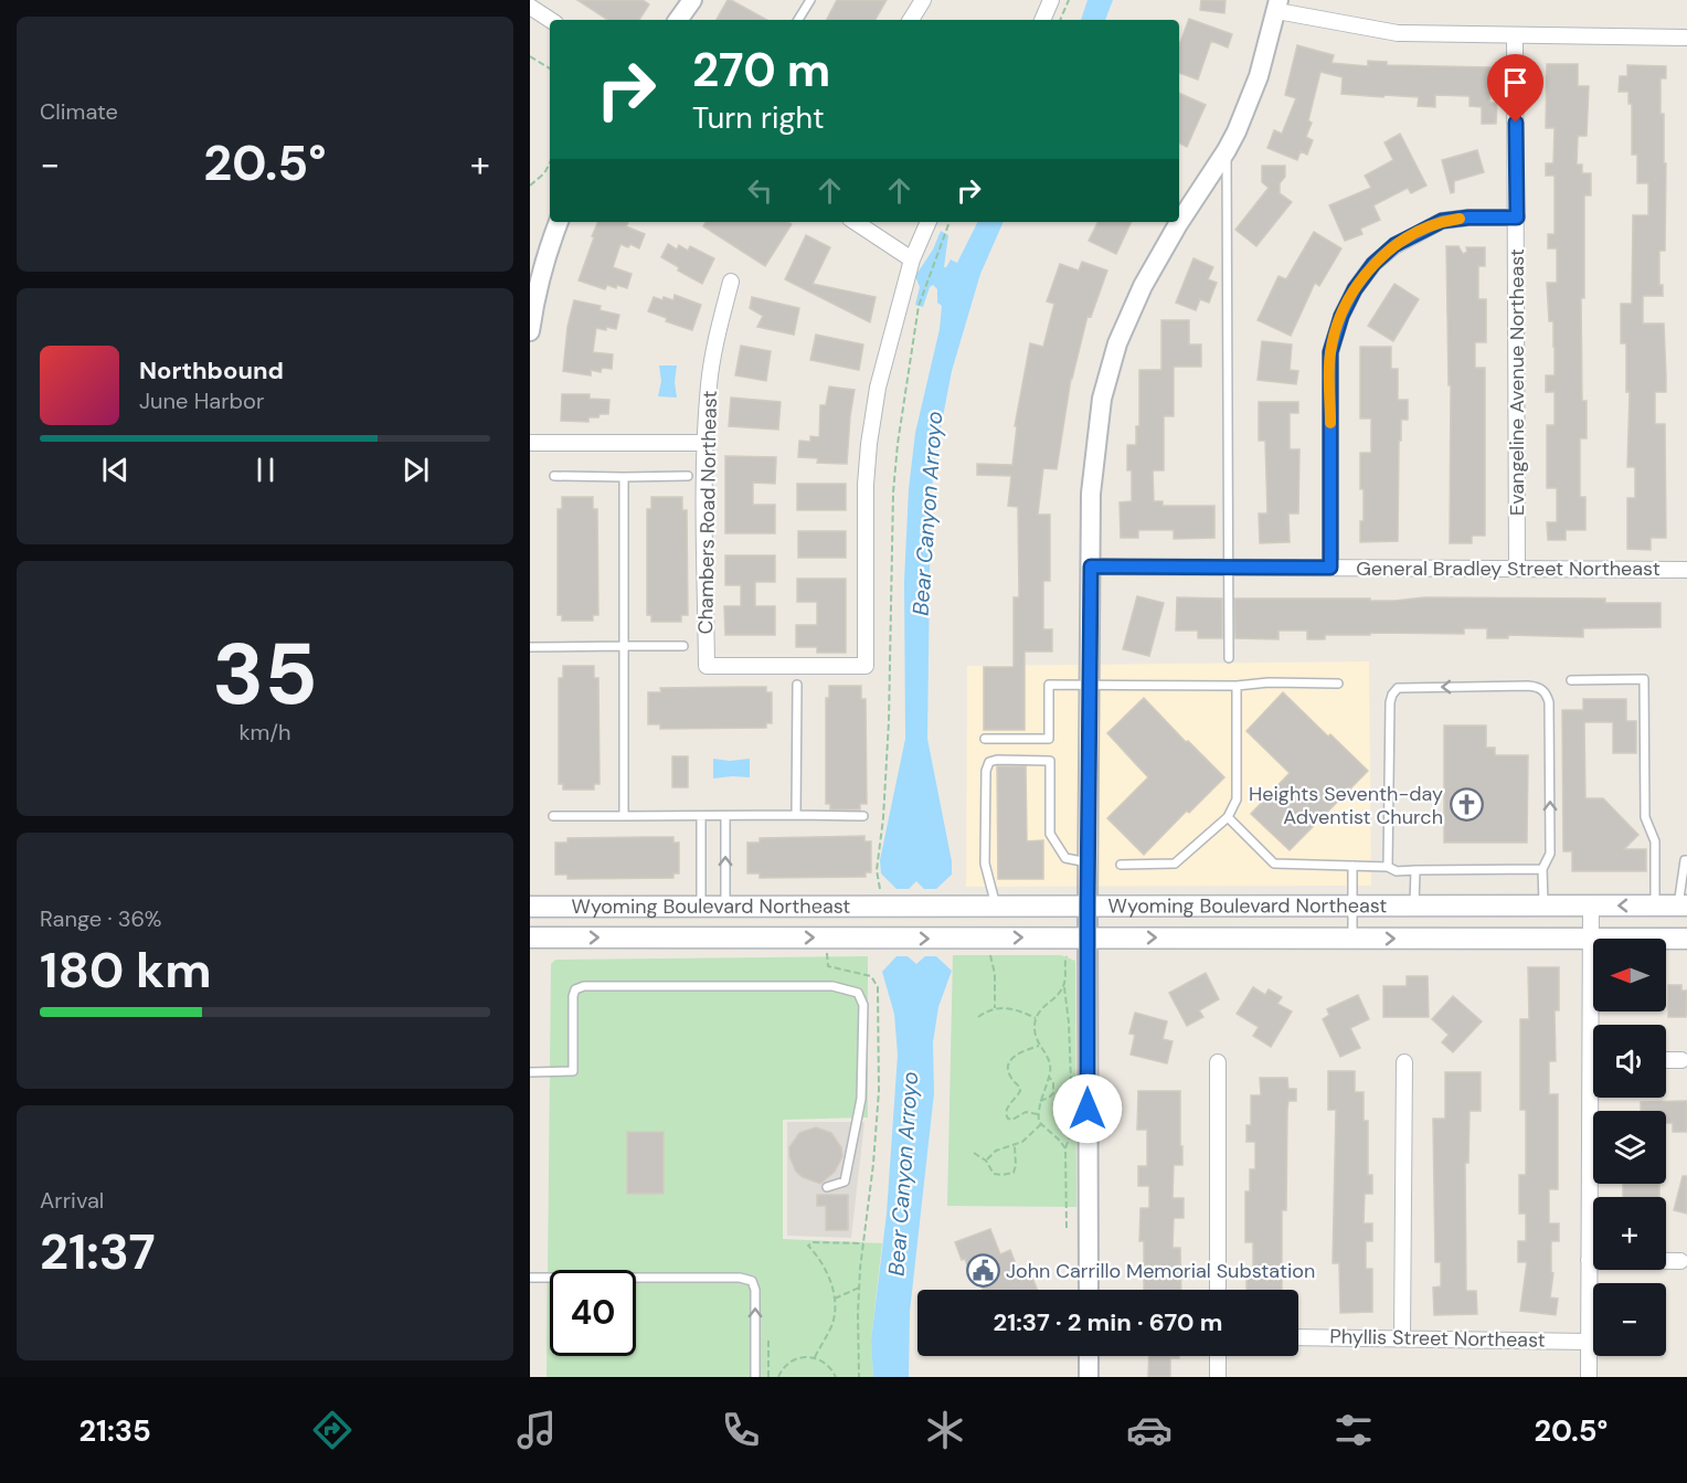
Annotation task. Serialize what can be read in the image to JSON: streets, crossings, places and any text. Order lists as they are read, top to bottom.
{
  "streets": {
    "main road": ["Wyoming Boulevard Northeast"],
    "street": [
      "Evangeline Avenue Northeast",
      "Chambers Road Northeast",
      "General Bradley Street Northeast",
      "Phyllis Street Northeast"
    ]
  },
  "crossings": [
    ["Evangeline Avenue Northeast", "General Bradley Street Northeast"]
  ],
  "water": ["Bear Canyon Arroyo"],
  "places": {
    "church": ["Heights Seventh-day Adventist Church"],
    "public building": ["John Carrillo Memorial Substation"]
  },
  "north": "left",
  "page": {
    "tile": [
      "Climate",
      ["35", "km/h"],
      ["Range · 36%", "180 km"],
      ["Arrival", "21:37"]
    ],
    "turn": ["270 m", "Turn right"],
    "heat": ["−", "20.5°", "+"],
    "song": ["Northbound", "June Harbor"],
    "map_buttons": ["+", "−"],
    "limit": "40",
    "trip": "21:37 · 2 min · 670 m",
    "tabs": ["21:35", "20.5°"]
  }
}
